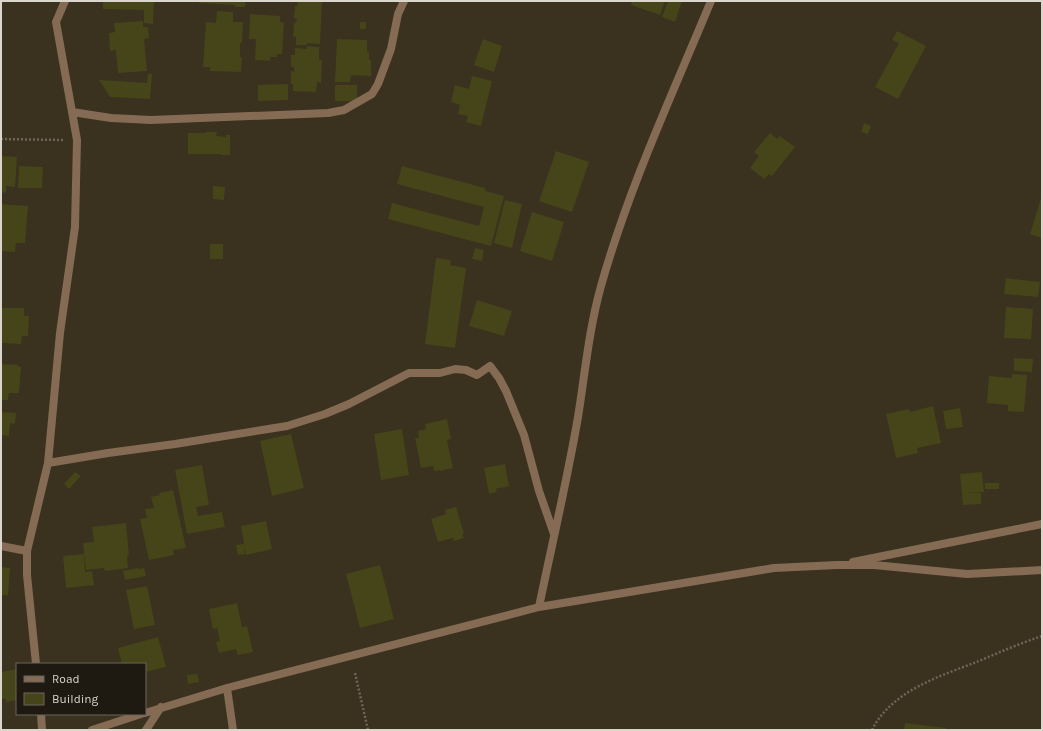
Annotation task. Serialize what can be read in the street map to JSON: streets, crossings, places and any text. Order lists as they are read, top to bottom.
{
  "legend": ["Road", "Building"]
}
